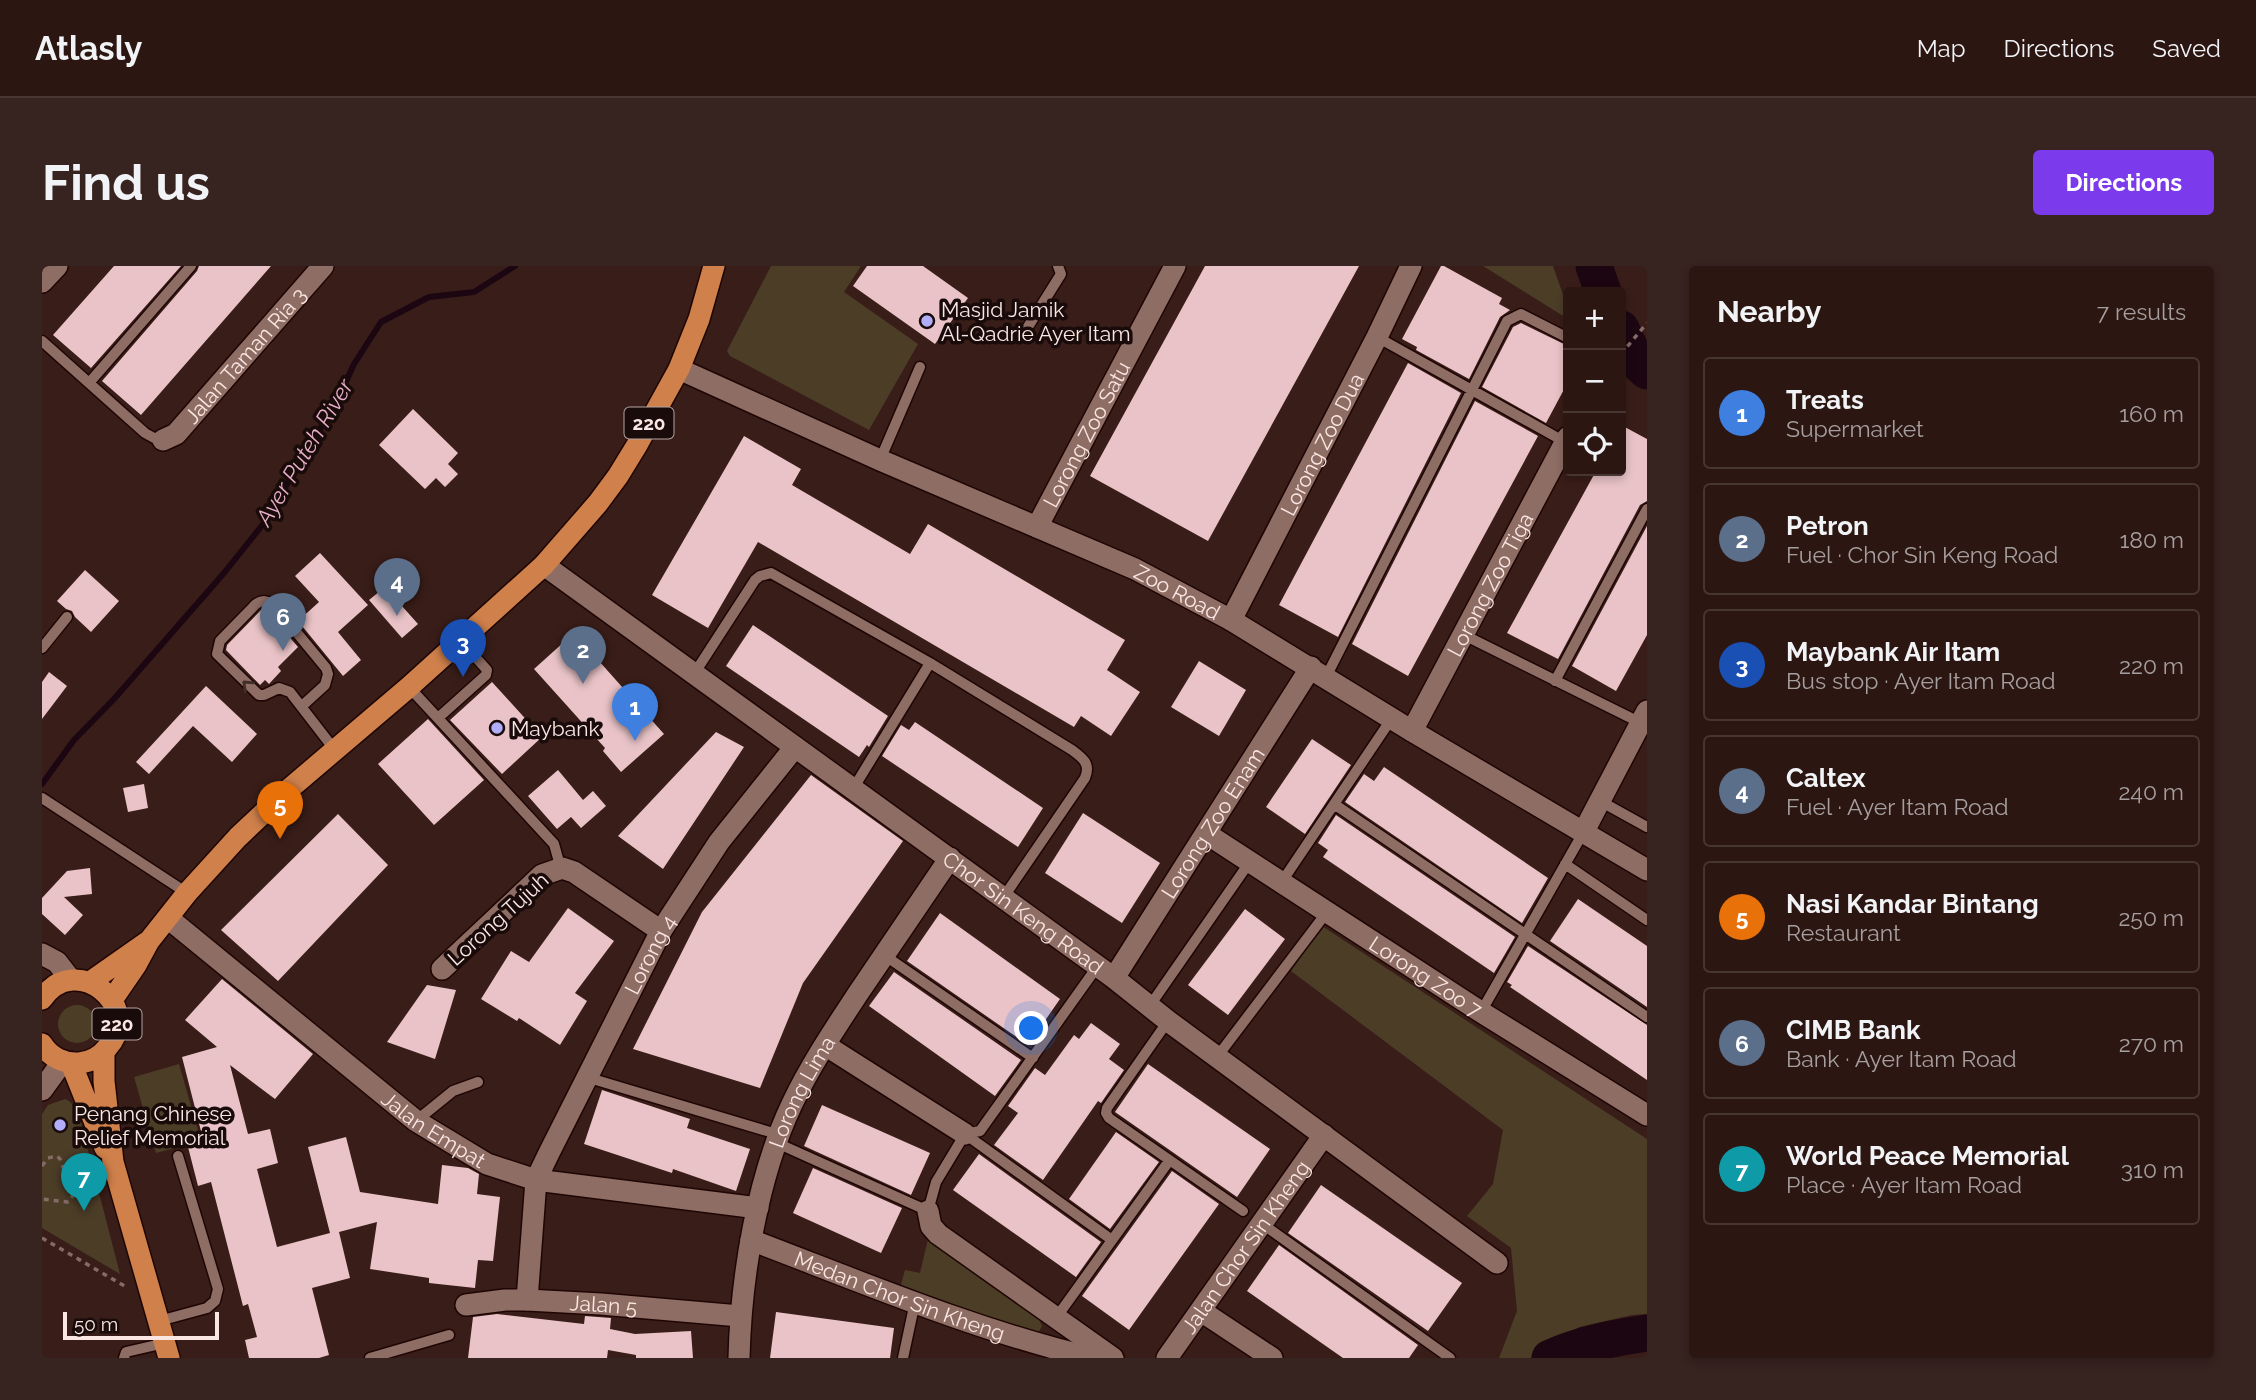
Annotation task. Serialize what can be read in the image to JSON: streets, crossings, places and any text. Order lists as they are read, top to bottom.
{
  "streets": {
    "main road": ["220"],
    "street": [
      "Jalan Taman Ria 3",
      "Lorong Zoo Satu",
      "Lorong Zoo Dua",
      "Lorong Zoo Tiga",
      "Zoo Road",
      "Lorong Zoo Enam",
      "Chor Sin Keng Road",
      "Lorong Tujuh",
      "Lorong 4",
      "Lorong Zoo 7",
      "Lorong Lima",
      "Jalan Empat",
      "Jalan Chor Sin Kheng",
      "Medan Chor Sin Kheng",
      "Jalan 5"
    ]
  },
  "crossings": [
    ["220", "Zoo Road"],
    ["220", "Chor Sin Keng Road"],
    ["220", "Jalan Empat"],
    ["Lorong Zoo Satu", "Zoo Road"],
    ["Lorong Zoo Dua", "Zoo Road"],
    ["Lorong Zoo Tiga", "Zoo Road"],
    ["Zoo Road", "Lorong Zoo Enam"],
    ["Lorong Zoo Enam", "Chor Sin Keng Road"],
    ["Lorong Zoo Enam", "Lorong Zoo 7"],
    ["Chor Sin Keng Road", "Lorong 4"],
    ["Chor Sin Keng Road", "Lorong Lima"],
    ["Chor Sin Keng Road", "Jalan Chor Sin Kheng"],
    ["Lorong Tujuh", "Lorong 4"],
    ["Lorong 4", "Jalan Empat"],
    ["Lorong Lima", "Jalan Empat"],
    ["Lorong Lima", "Medan Chor Sin Kheng"],
    ["Lorong Lima", "Jalan 5"]
  ],
  "water": ["Ayer Puteh River"],
  "places": ["Masjid Jamik Al-Qadrie Ayer Itam", "Maybank", "Penang Chinese Relief Memorial"],
  "scale_bar": "50 m",
  "page": {
    "header": "Atlasly",
    "nav": ["Map", "Directions", "Saved"],
    "buttons": "Directions",
    "title": "Find us",
    "heading": ["Nearby", "7 results"],
    "map_buttons": ["+", "−"],
    "list": [
      {
        "mark": "1",
        "name": "Treats",
        "note": "Supermarket",
        "value": "160 m"
      },
      {
        "mark": "2",
        "name": "Petron",
        "note": "Fuel · Chor Sin Keng Road",
        "value": "180 m"
      },
      {
        "mark": "3",
        "name": "Maybank Air Itam",
        "note": "Bus stop · Ayer Itam Road",
        "value": "220 m"
      },
      {
        "mark": "4",
        "name": "Caltex",
        "note": "Fuel · Ayer Itam Road",
        "value": "240 m"
      },
      {
        "mark": "5",
        "name": "Nasi Kandar Bintang",
        "note": "Restaurant",
        "value": "250 m"
      },
      {
        "mark": "6",
        "name": "CIMB Bank",
        "note": "Bank · Ayer Itam Road",
        "value": "270 m"
      },
      {
        "mark": "7",
        "name": "World Peace Memorial",
        "note": "Place · Ayer Itam Road",
        "value": "310 m"
      }
    ],
    "pins": [
      "4",
      "6",
      "3",
      "2",
      "1",
      "5",
      "7"
    ],
    "scale": "50 m"
  }
}
